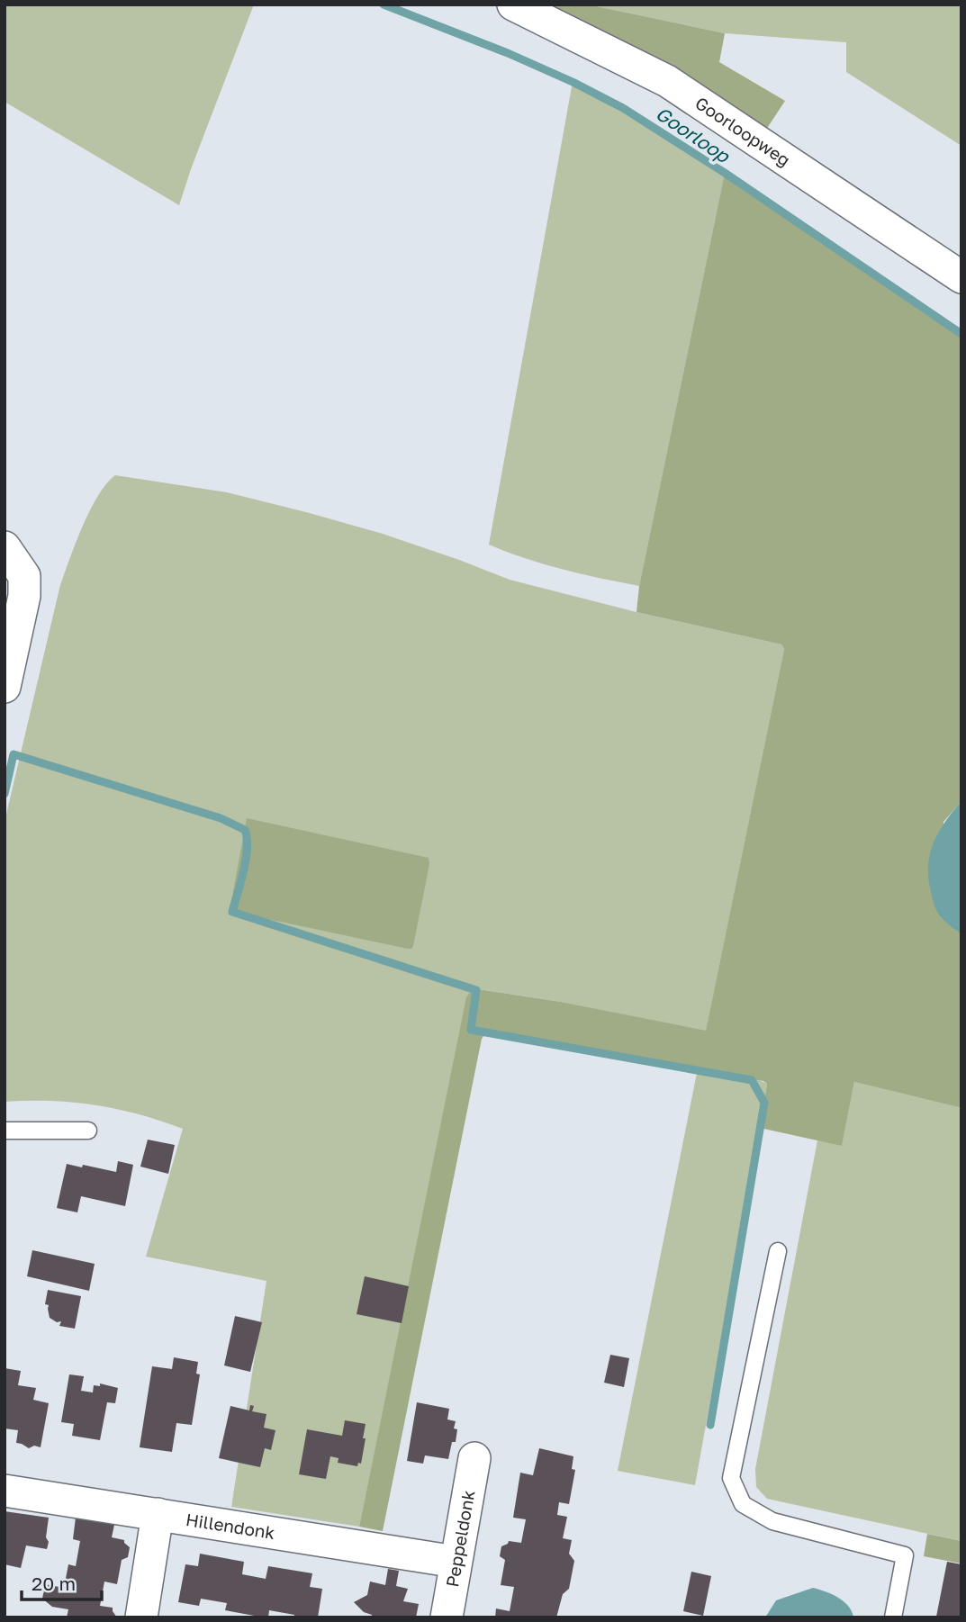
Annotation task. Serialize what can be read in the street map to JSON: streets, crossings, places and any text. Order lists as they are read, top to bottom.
{
  "streets": {
    "street": ["Goorloopweg", "Hillendonk", "Peppeldonk"]
  },
  "crossings": [
    ["Hillendonk", "Peppeldonk"]
  ],
  "water": ["Goorloop"],
  "scale_bar": "20 m"
}
